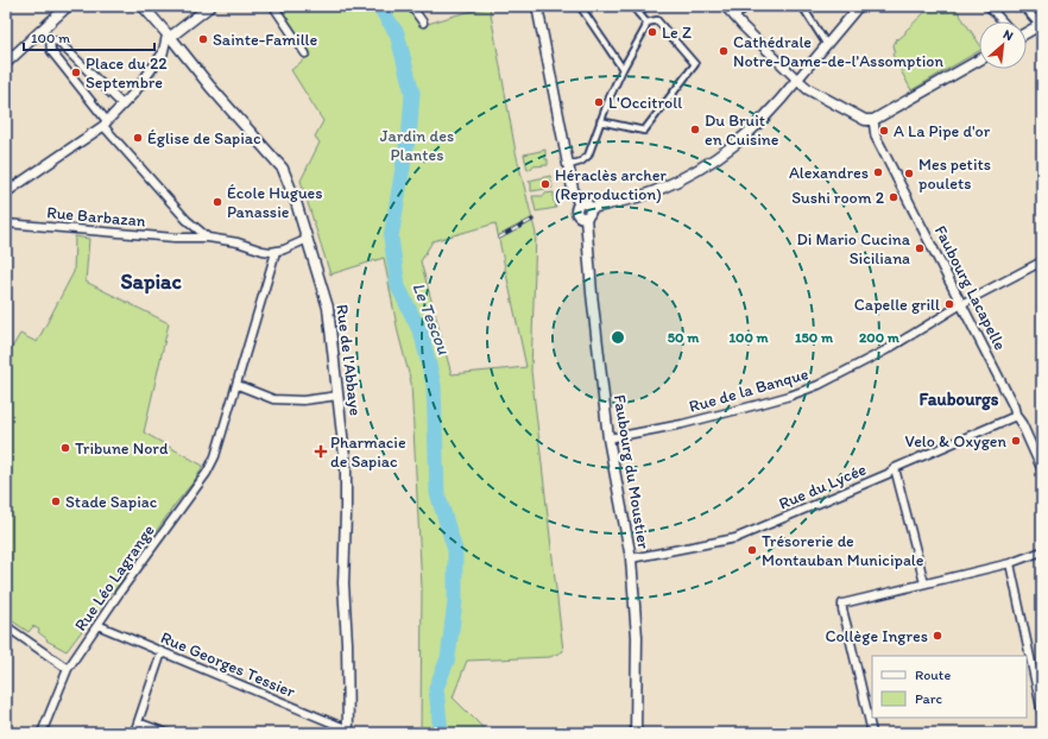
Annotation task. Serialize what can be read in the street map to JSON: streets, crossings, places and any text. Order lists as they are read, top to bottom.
{
  "streets": {
    "main road": ["Rue de l'Abbaye", "Faubourg du Moustier"],
    "street": [
      "Rue Barbazan",
      "Faubourg Lacapelle",
      "Rue de la Banque",
      "Rue du Lycée",
      "Rue Léo Lagrange",
      "Rue Georges Tessier"
    ]
  },
  "crossings": [
    ["Rue Barbazan", "Rue Léo Lagrange"],
    ["Faubourg Lacapelle", "Rue de la Banque"],
    ["Faubourg Lacapelle", "Rue du Lycée"],
    ["Rue de l'Abbaye", "Rue Georges Tessier"],
    ["Rue de la Banque", "Faubourg du Moustier"],
    ["Faubourg du Moustier", "Rue du Lycée"],
    ["Rue Léo Lagrange", "Rue Georges Tessier"]
  ],
  "districts": ["Sapiac", "Faubourgs"],
  "water": ["Le Tescou"],
  "parks": ["Jardin des Plantes"],
  "places": {
    "other": [
      "Le Z",
      "Sainte-Famille",
      "Cathédrale Notre-Dame-de-l'Assomption",
      "Place du 22 Septembre",
      "L'Occitroll",
      "Du Bruit en Cuisine",
      "A La Pipe d'or",
      "Église de Sapiac",
      "Alexandres",
      "Mes petits poulets",
      "Héraclès archer (Reproduction)",
      "Sushi room 2",
      "École Hugues Panassie",
      "Di Mario Cucina Siciliana",
      "Capelle grill",
      "Velo & Oxygen",
      "Tribune Nord",
      "Stade Sapiac",
      "Trésorerie de Montauban Municipale",
      "Collège Ingres"
    ],
    "health": ["Pharmacie de Sapiac"]
  },
  "legend": ["Route", "Parc"],
  "scale_bar": "100 m",
  "north": "top right",
  "rings": [
    "50 m",
    "100 m",
    "150 m",
    "200 m"
  ]
}
